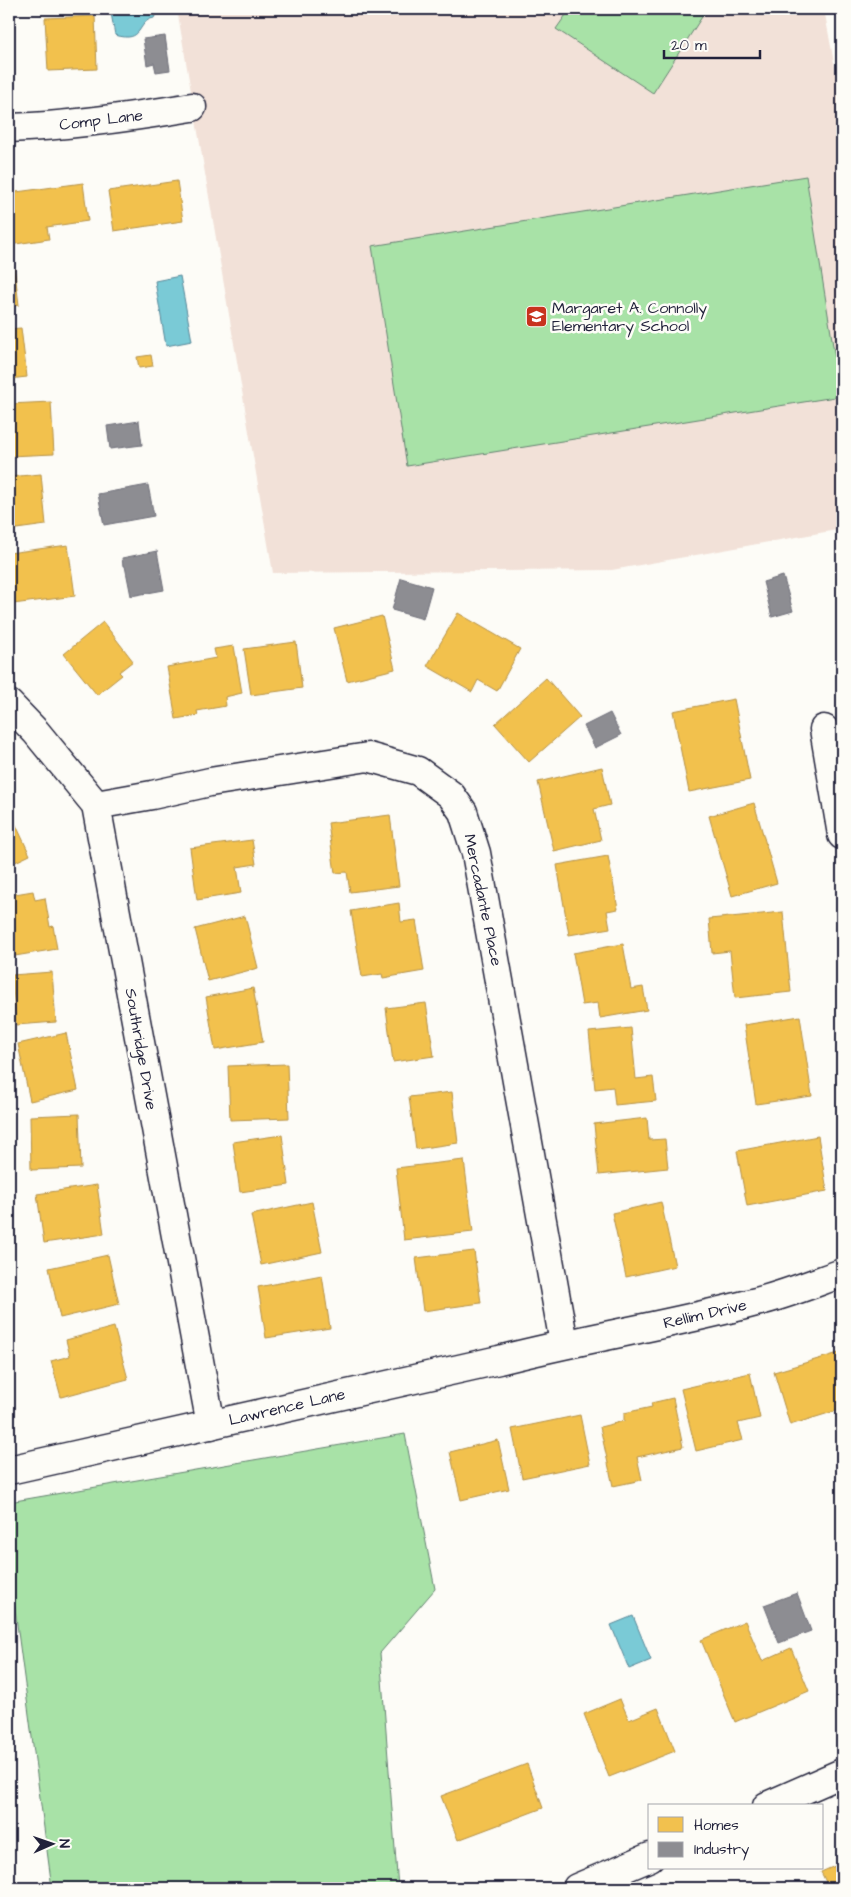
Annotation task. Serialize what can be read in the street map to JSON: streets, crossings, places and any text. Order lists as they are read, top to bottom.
{
  "streets": {
    "street": [
      "Comp Lane",
      "Mercadante Place",
      "Southridge Drive",
      "Rellim Drive",
      "Lawrence Lane"
    ]
  },
  "crossings": [
    ["Mercadante Place", "Southridge Drive"],
    ["Mercadante Place", "Rellim Drive"],
    ["Mercadante Place", "Lawrence Lane"],
    ["Southridge Drive", "Lawrence Lane"],
    ["Rellim Drive", "Lawrence Lane"]
  ],
  "places": {
    "school or university": ["Margaret A. Connolly Elementary School"]
  },
  "legend": ["Homes", "Industry"],
  "scale_bar": "20 m",
  "north": "right"
}
